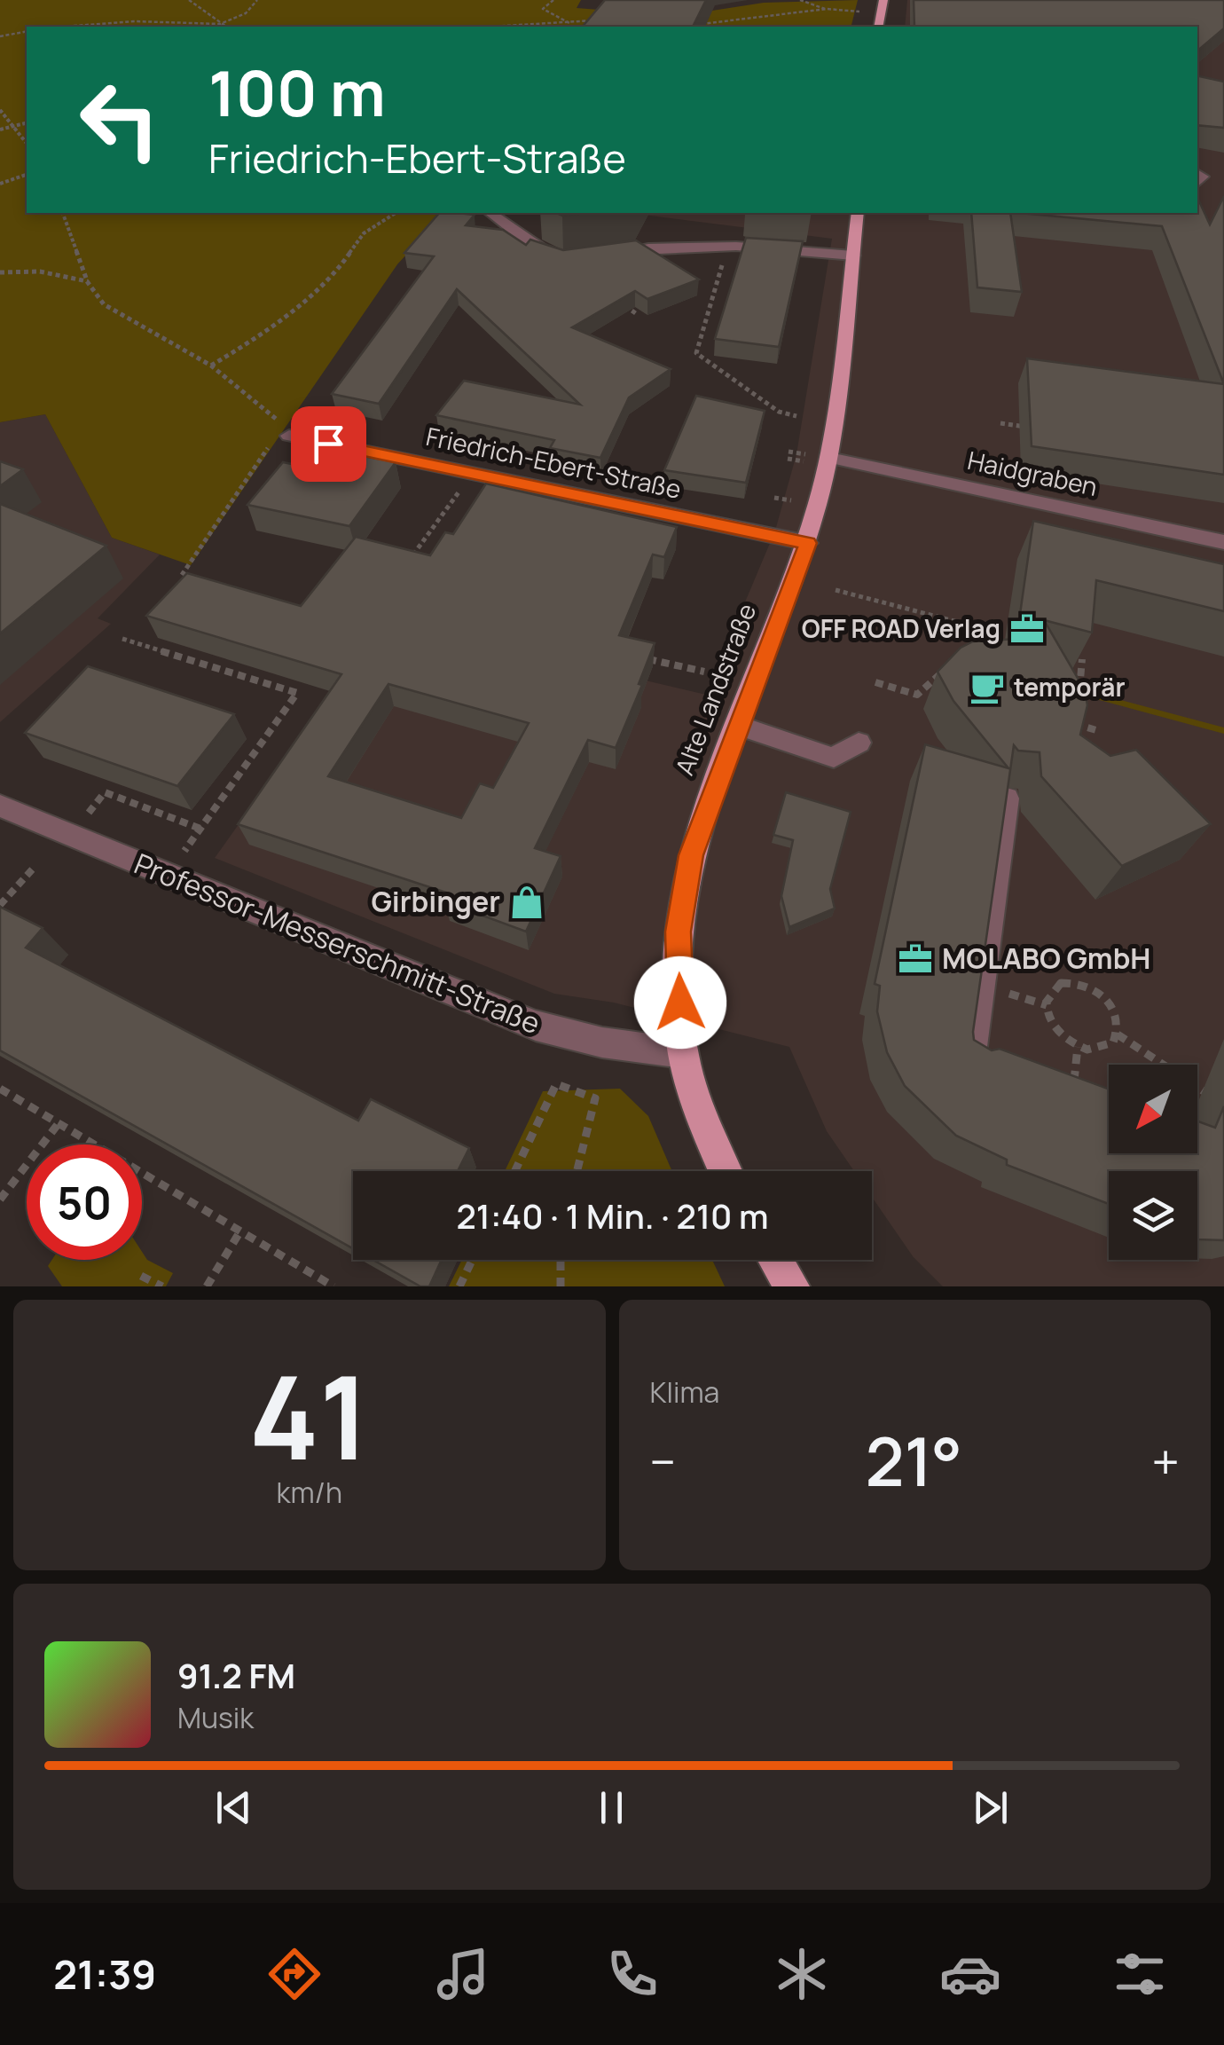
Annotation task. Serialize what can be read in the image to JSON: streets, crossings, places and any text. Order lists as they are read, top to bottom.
{
  "streets": {
    "main road": ["Alte Landstraße"],
    "street": ["Friedrich-Ebert-Straße", "Haidgraben", "Professor-Messerschmitt-Straße"]
  },
  "crossings": [
    ["Friedrich-Ebert-Straße", "Alte Landstraße"],
    ["Haidgraben", "Alte Landstraße"],
    ["Alte Landstraße", "Professor-Messerschmitt-Straße"]
  ],
  "places": {
    "office": ["OFF ROAD Verlag", "MOLABO GmbH"],
    "cafe": ["temporär"],
    "shop": ["Girbinger"]
  },
  "north": "bottom left",
  "page": {
    "turn": ["100 m", "Friedrich-Ebert-Straße"],
    "limit": "50",
    "trip": "21:40 · 1 Min. · 210 m",
    "tile": [
      ["41", "km/h"],
      "Klima"
    ],
    "heat": ["−", "21°", "+"],
    "song": ["91.2 FM", "Musik"],
    "tabs": "21:39"
  }
}
